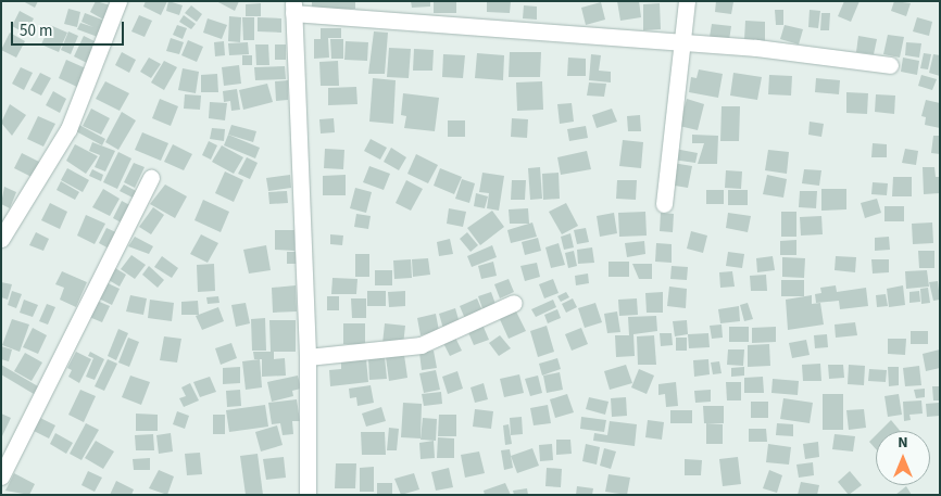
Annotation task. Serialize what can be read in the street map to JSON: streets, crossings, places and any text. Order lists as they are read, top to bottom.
{
  "scale_bar": "50 m",
  "north": "top"
}
